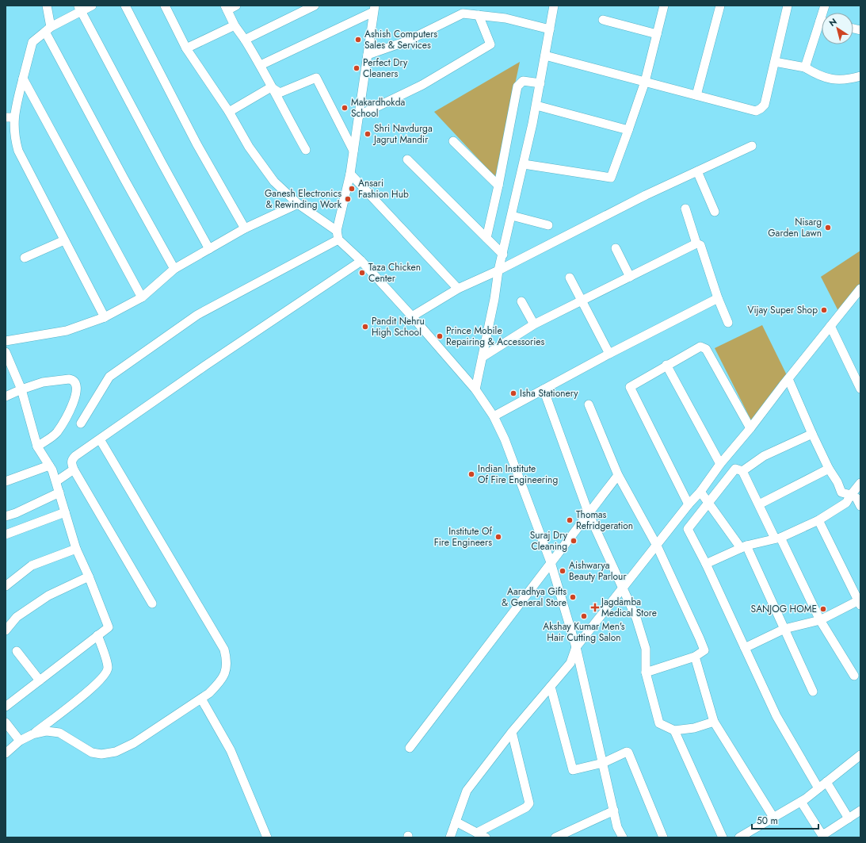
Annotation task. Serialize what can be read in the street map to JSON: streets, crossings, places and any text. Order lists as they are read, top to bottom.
{
  "places": {
    "other": [
      "Ashish Computers Sales & Services",
      "Perfect Dry Cleaners",
      "Makardhokda School",
      "Shri Navdurga Jagrut Mandir",
      "Ansari Fashion Hub",
      "Ganesh Electronics & Rewinding Work",
      "Nisarg Garden Lawn",
      "Taza Chicken Center",
      "Vijay Super Shop",
      "Pandit Nehru High School",
      "Prince Mobile Repairing & Accessories",
      "Isha Stationery",
      "Indian Institute Of Fire Engineering",
      "Thomas Refridgeration",
      "Institute Of Fire Engineers",
      "Suraj Dry Cleaning",
      "Aishwarya Beauty Parlour",
      "Aaradhya Gifts & General Store",
      "SANJOG HOME",
      "Akshay Kumar Men's Hair Cutting Salon"
    ],
    "health": ["Jagdamba Medical Store"]
  },
  "scale_bar": "50 m",
  "north": "top left"
}
